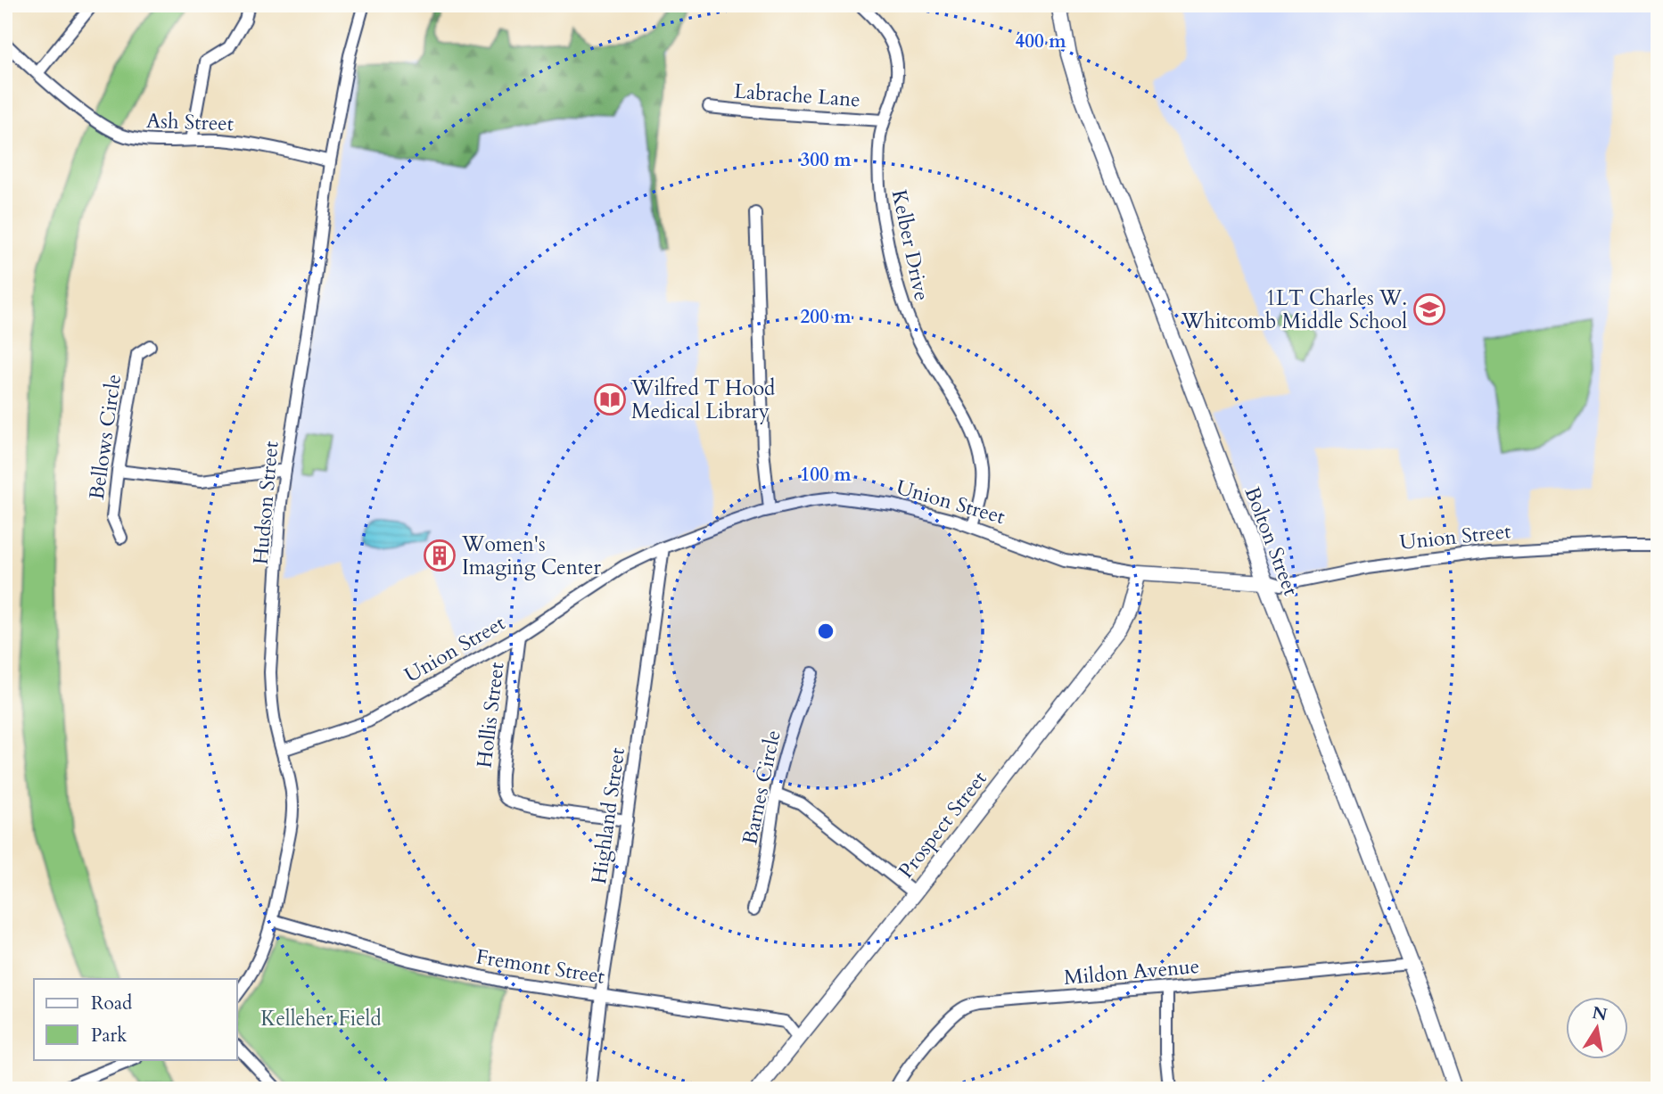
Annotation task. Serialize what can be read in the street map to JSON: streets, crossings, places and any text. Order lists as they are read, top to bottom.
{
  "streets": {
    "main road": ["Union Street", "Bolton Street", "Prospect Street"],
    "street": [
      "Labrache Lane",
      "Ash Street",
      "Kelber Drive",
      "Bellows Circle",
      "Hudson Street",
      "Hollis Street",
      "Barnes Circle",
      "Highland Street",
      "Fremont Street",
      "Mildon Avenue"
    ]
  },
  "crossings": [
    ["Labrache Lane", "Kelber Drive"],
    ["Ash Street", "Hudson Street"],
    ["Kelber Drive", "Union Street"],
    ["Union Street", "Hudson Street"],
    ["Union Street", "Bolton Street"],
    ["Union Street", "Hollis Street"],
    ["Union Street", "Highland Street"],
    ["Union Street", "Prospect Street"],
    ["Hudson Street", "Fremont Street"],
    ["Bolton Street", "Mildon Avenue"],
    ["Hollis Street", "Highland Street"],
    ["Highland Street", "Fremont Street"],
    ["Prospect Street", "Fremont Street"]
  ],
  "parks": ["Kelleher Field"],
  "places": {
    "school or university": ["1LT Charles W. Whitcomb Middle School"],
    "library": ["Wilfred T Hood Medical Library"],
    "building": ["Women's Imaging Center"]
  },
  "legend": ["Road", "Park"],
  "north": "top",
  "rings": [
    "400 m",
    "300 m",
    "200 m",
    "100 m"
  ]
}
